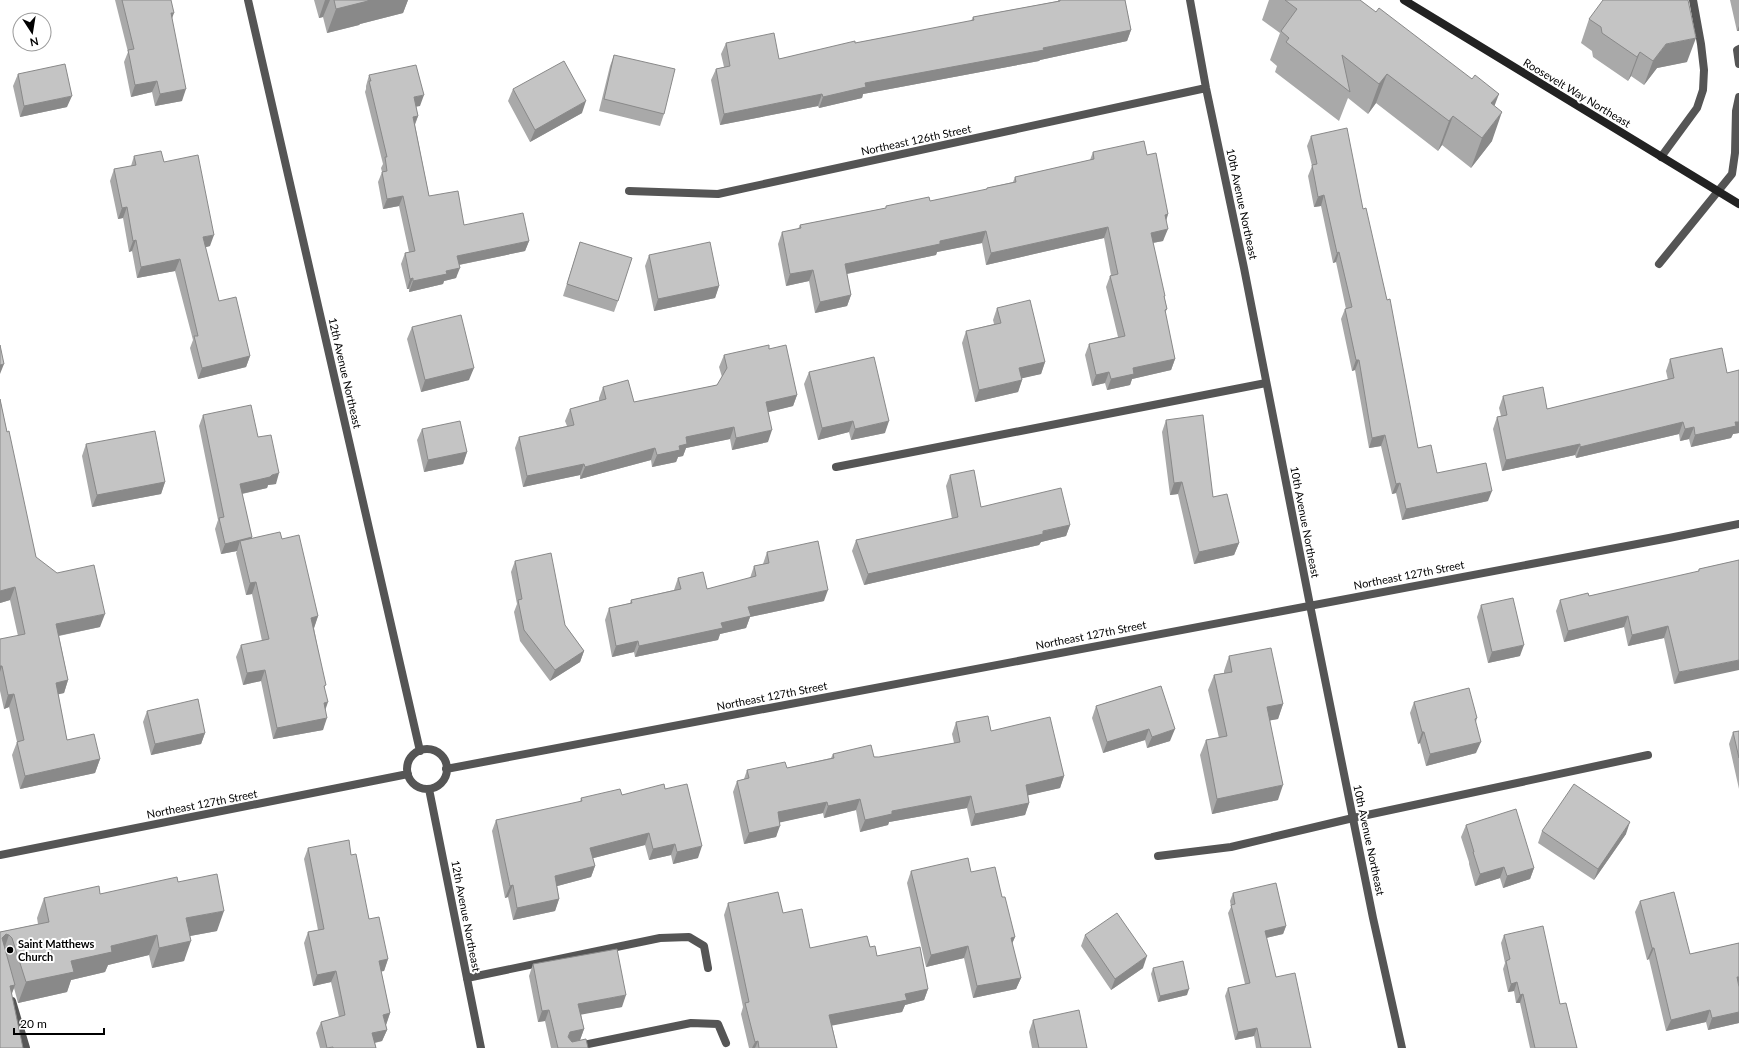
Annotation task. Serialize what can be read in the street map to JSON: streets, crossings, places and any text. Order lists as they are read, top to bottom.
{
  "streets": {
    "main road": ["Roosevelt Way Northeast"],
    "street": [
      "Northeast 126th Street",
      "10th Avenue Northeast",
      "12th Avenue Northeast",
      "Northeast 127th Street"
    ]
  },
  "crossings": [
    ["Northeast 126th Street", "10th Avenue Northeast"],
    ["10th Avenue Northeast", "Northeast 127th Street"],
    ["12th Avenue Northeast", "Northeast 127th Street"]
  ],
  "places": ["Saint Matthews Church"],
  "scale_bar": "20 m",
  "north": "bottom"
}
